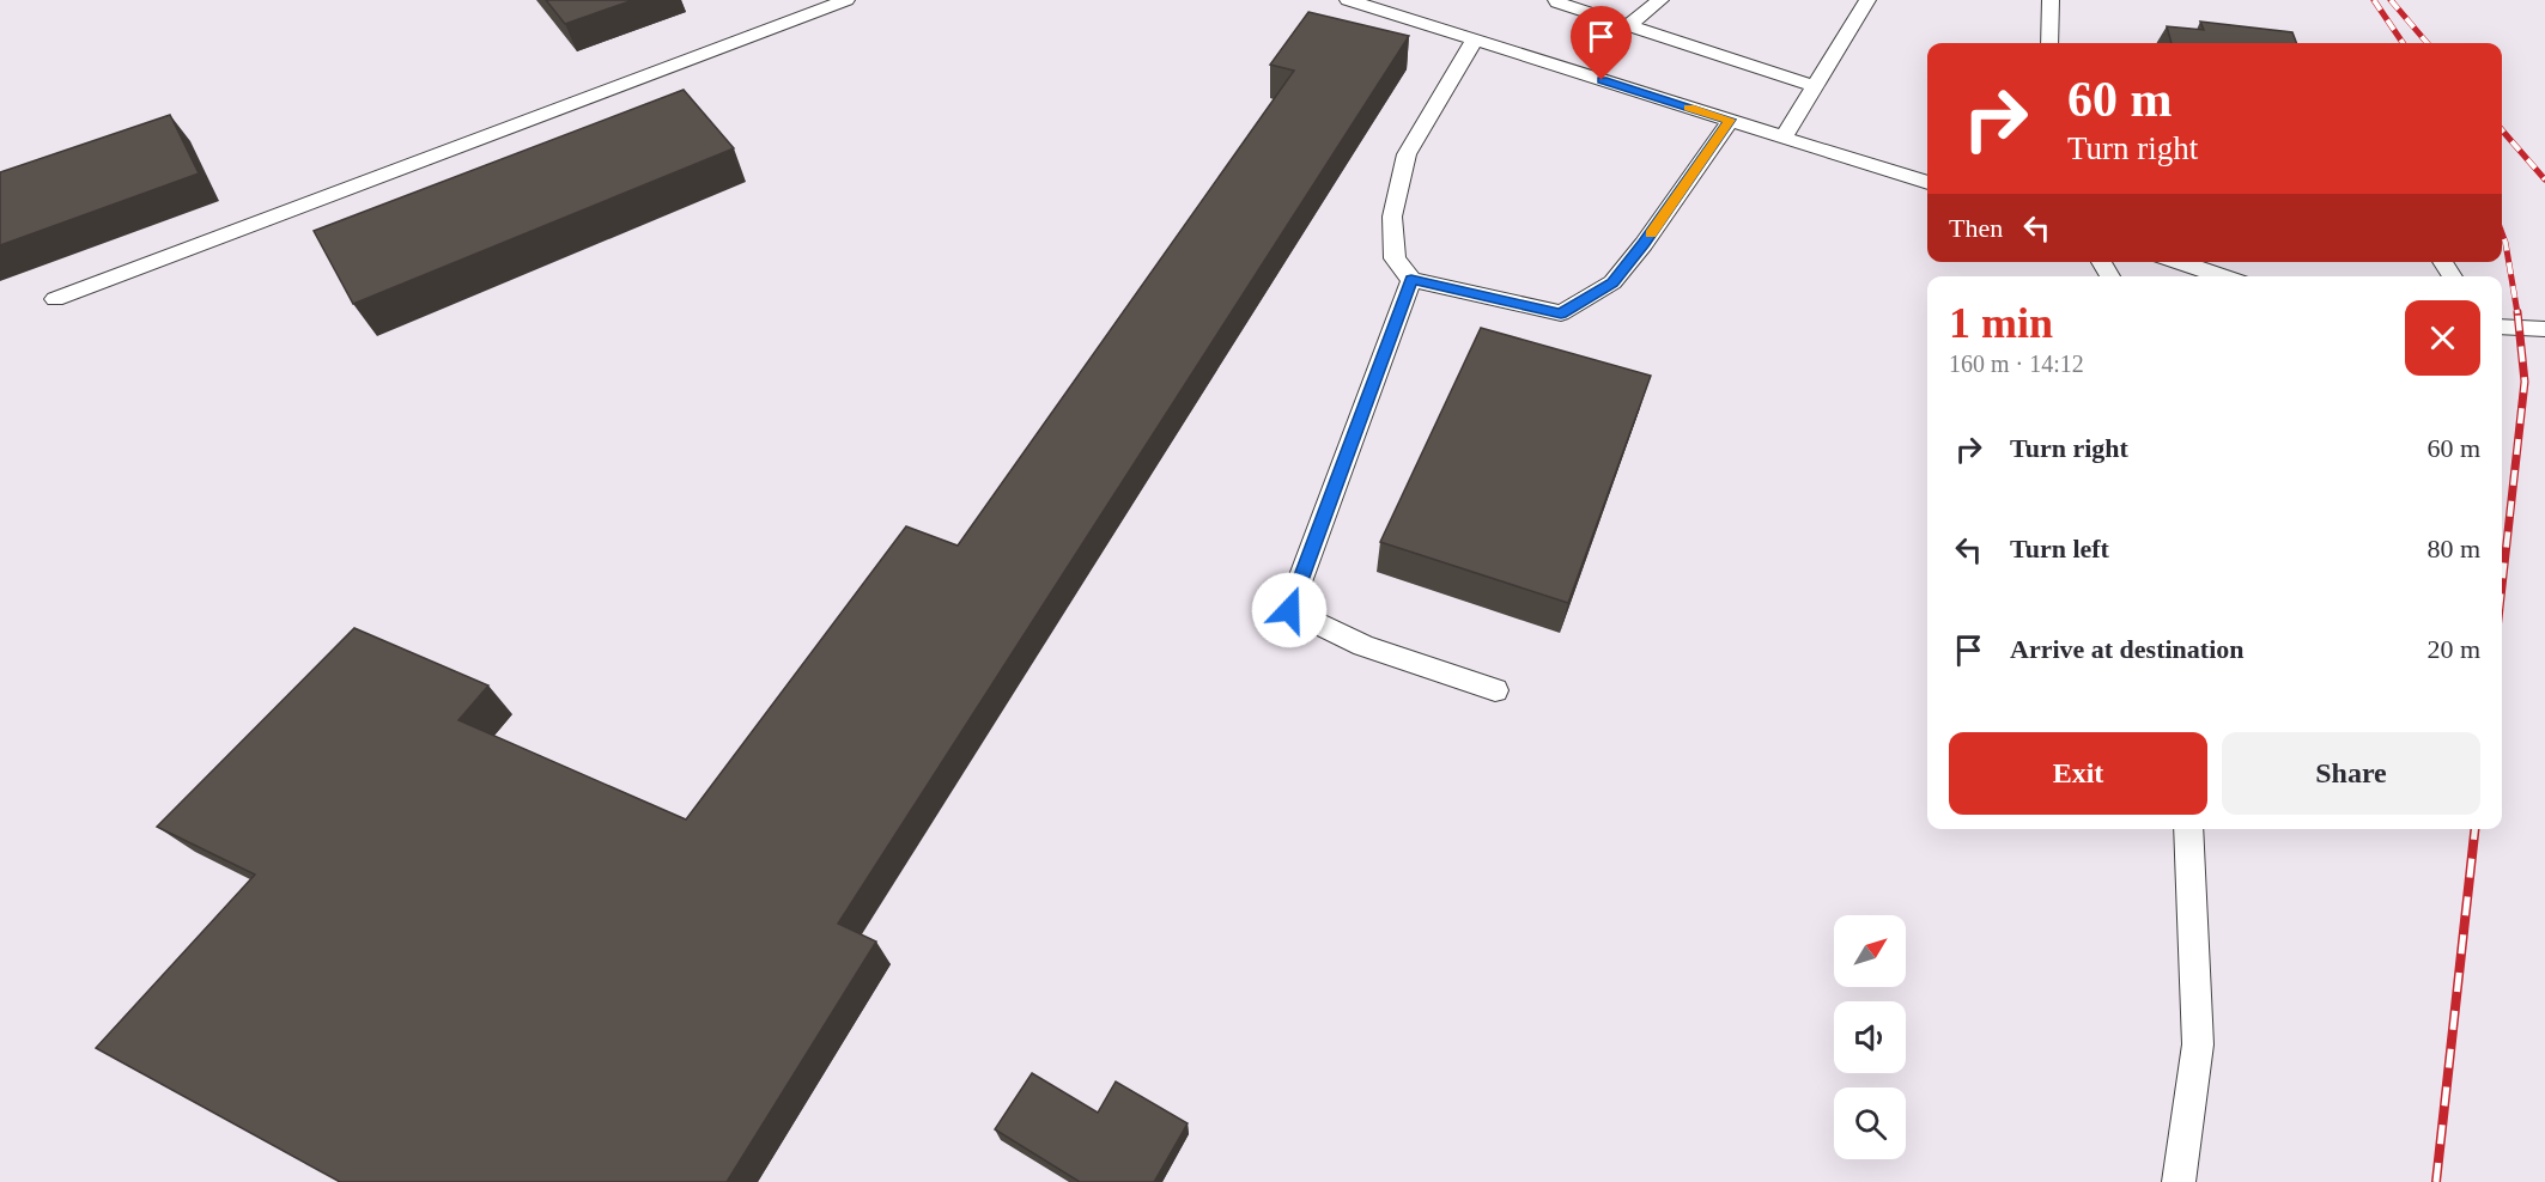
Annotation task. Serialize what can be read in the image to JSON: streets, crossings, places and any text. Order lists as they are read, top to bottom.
{
  "north": "top right",
  "page": {
    "turn": ["60 m", "Turn right"],
    "then": "Then",
    "heading": ["1 min", "160 m · 14:12"],
    "list": [
      {
        "name": "Turn right",
        "value": "60 m"
      },
      {
        "name": "Turn left",
        "value": "80 m"
      },
      {
        "name": "Arrive at destination",
        "value": "20 m"
      }
    ],
    "buttons": ["Exit", "Share"]
  }
}
